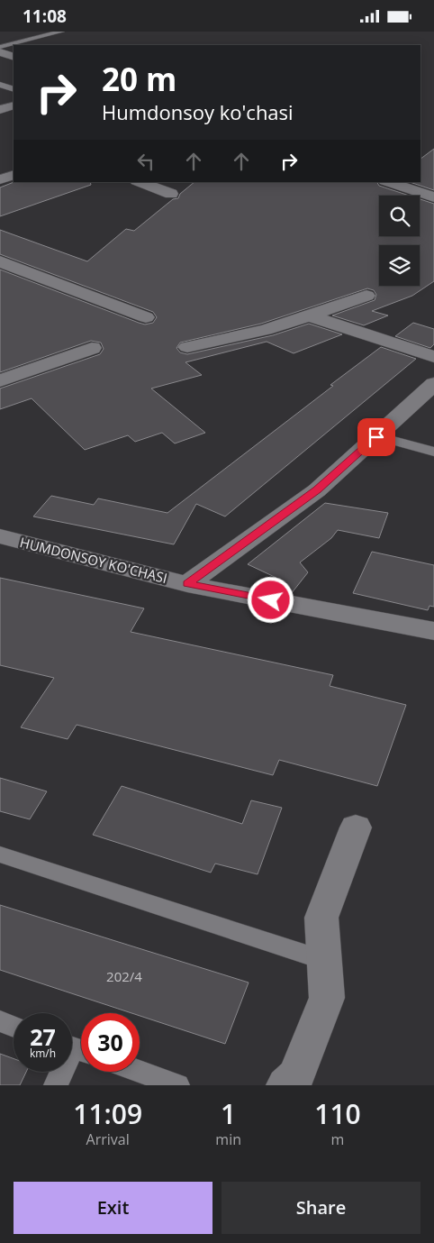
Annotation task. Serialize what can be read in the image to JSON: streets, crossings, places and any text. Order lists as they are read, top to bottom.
{
  "streets": {
    "street": ["HUMDONSOY KO'CHASI"]
  },
  "house_numbers": ["202/4"],
  "page": {
    "status": "11:08",
    "turn": ["20 m", "Humdonsoy ko'chasi"],
    "speed": "27 km/h",
    "limit": "30",
    "eta": [
      "11:09",
      "Arrival",
      "1",
      "min",
      "110",
      "m"
    ],
    "buttons": ["Exit", "Share"]
  }
}
